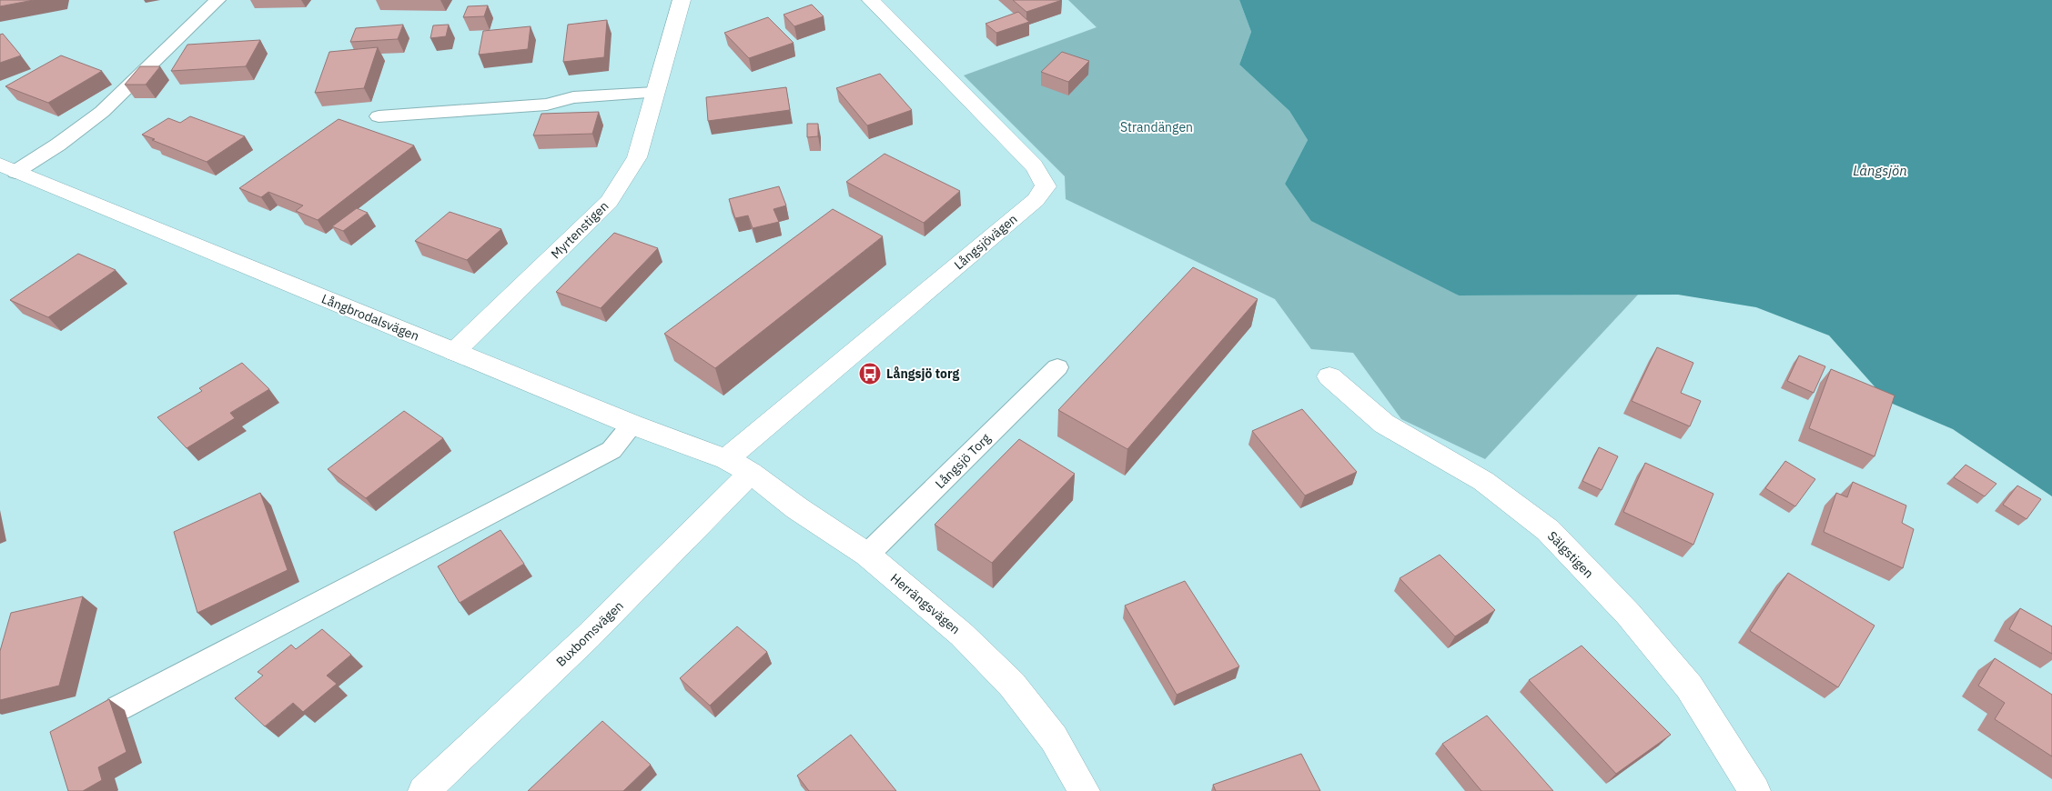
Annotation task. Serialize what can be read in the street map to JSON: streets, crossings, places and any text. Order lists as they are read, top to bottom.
{
  "streets": {
    "street": [
      "Myrtenstigen",
      "Långsjövägen",
      "Långbrodalsvägen",
      "Sälgstigen",
      "Herrängsvägen",
      "Buxbomsvägen"
    ],
    "lane": ["Långsjö Torg"]
  },
  "crossings": [
    ["Myrtenstigen", "Långbrodalsvägen"],
    ["Långsjövägen", "Långbrodalsvägen"],
    ["Långsjövägen", "Herrängsvägen"],
    ["Långbrodalsvägen", "Herrängsvägen"],
    ["Långsjö Torg", "Herrängsvägen"],
    ["Herrängsvägen", "Buxbomsvägen"]
  ],
  "water": ["Långsjön"],
  "parks": ["Strandängen"],
  "places": {
    "bus stop": ["Långsjö torg"]
  }
}
